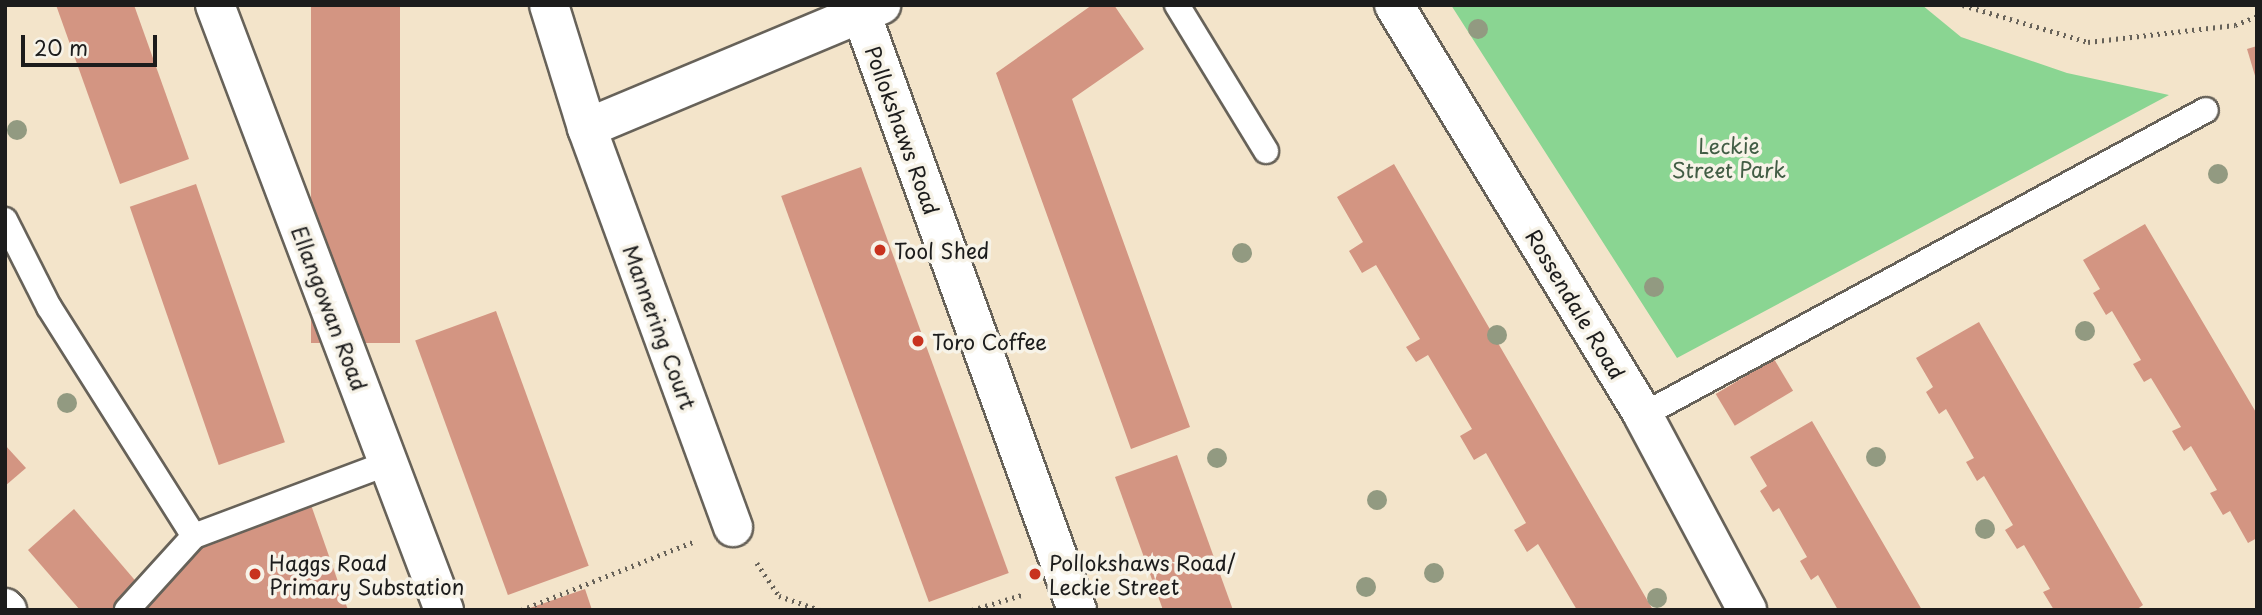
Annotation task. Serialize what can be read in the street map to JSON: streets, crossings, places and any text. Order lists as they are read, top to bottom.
{
  "streets": {
    "street": [
      "Pollokshaws Road",
      "Rossendale Road",
      "Ellangowan Road",
      "Mannering Court"
    ]
  },
  "parks": ["Leckie Street Park"],
  "places": [
    "Tool Shed",
    "Toro Coffee",
    "Haggs Road Primary Substation",
    "Pollokshaws Road/ Leckie Street"
  ],
  "scale_bar": "20 m"
}
